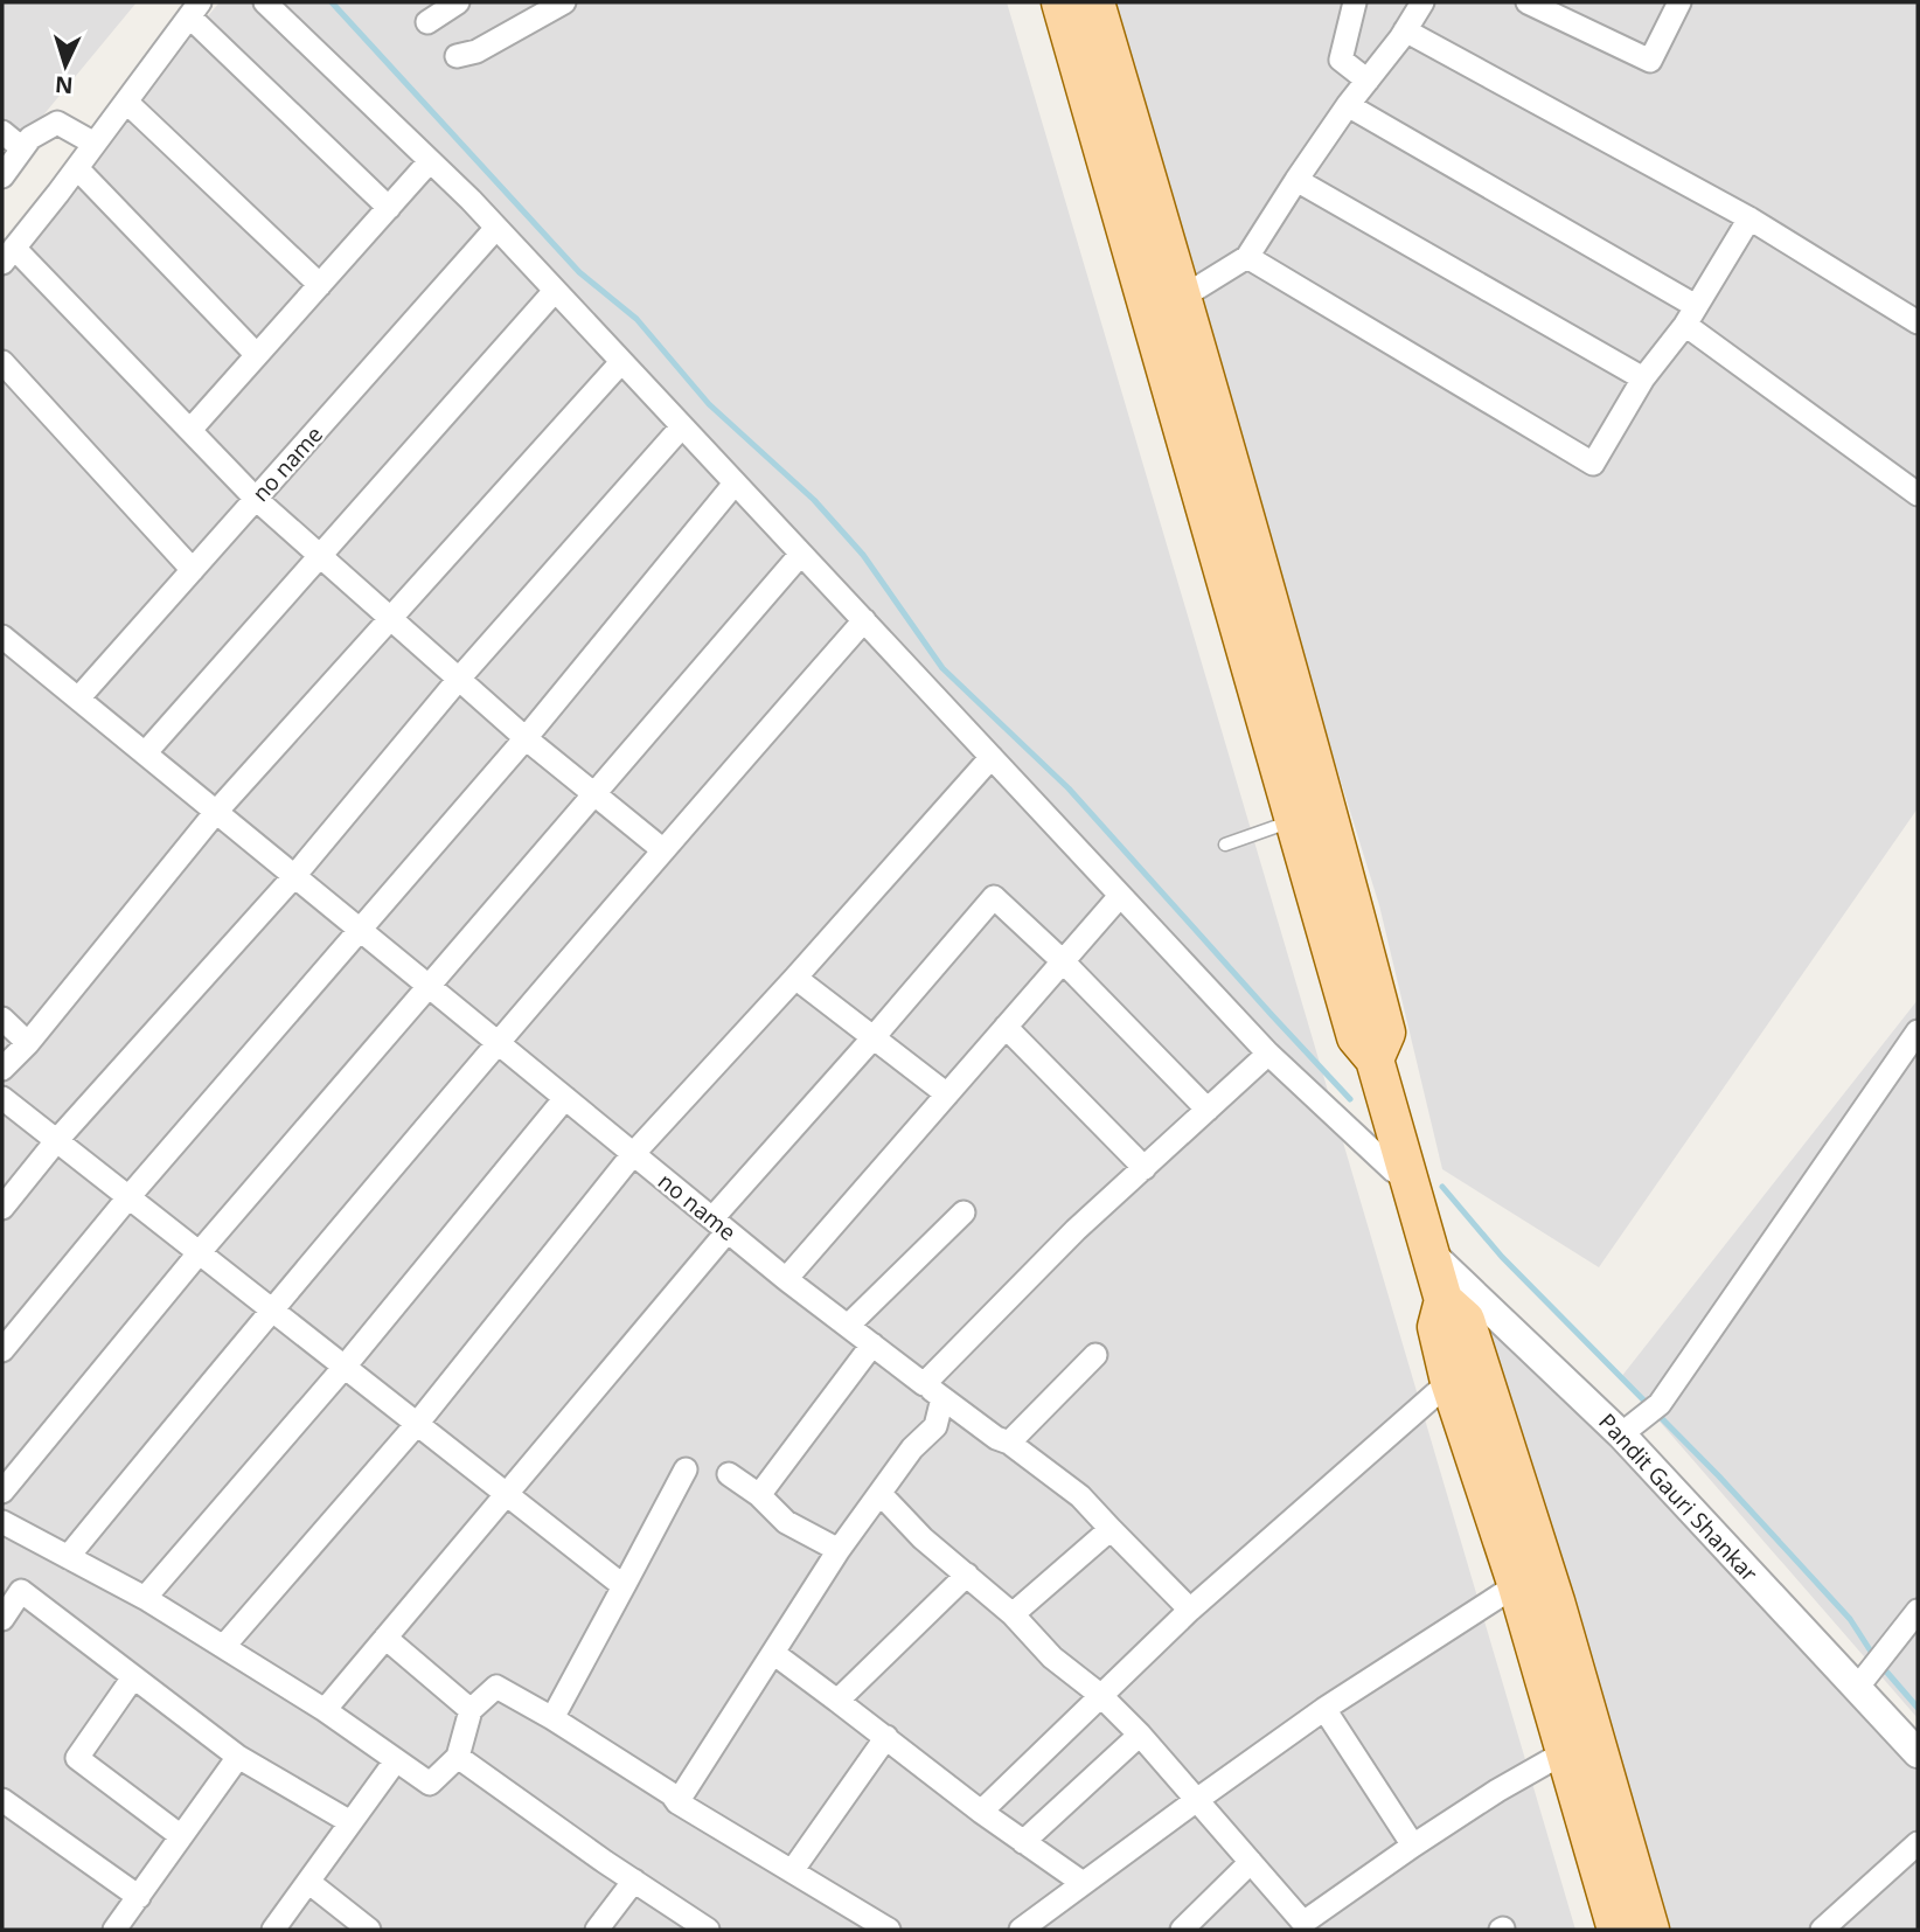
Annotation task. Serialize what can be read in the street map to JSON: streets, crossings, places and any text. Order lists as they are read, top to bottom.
{
  "streets": {
    "street": ["no name", "Pandit Gauri Shankar"]
  },
  "north": "bottom"
}
